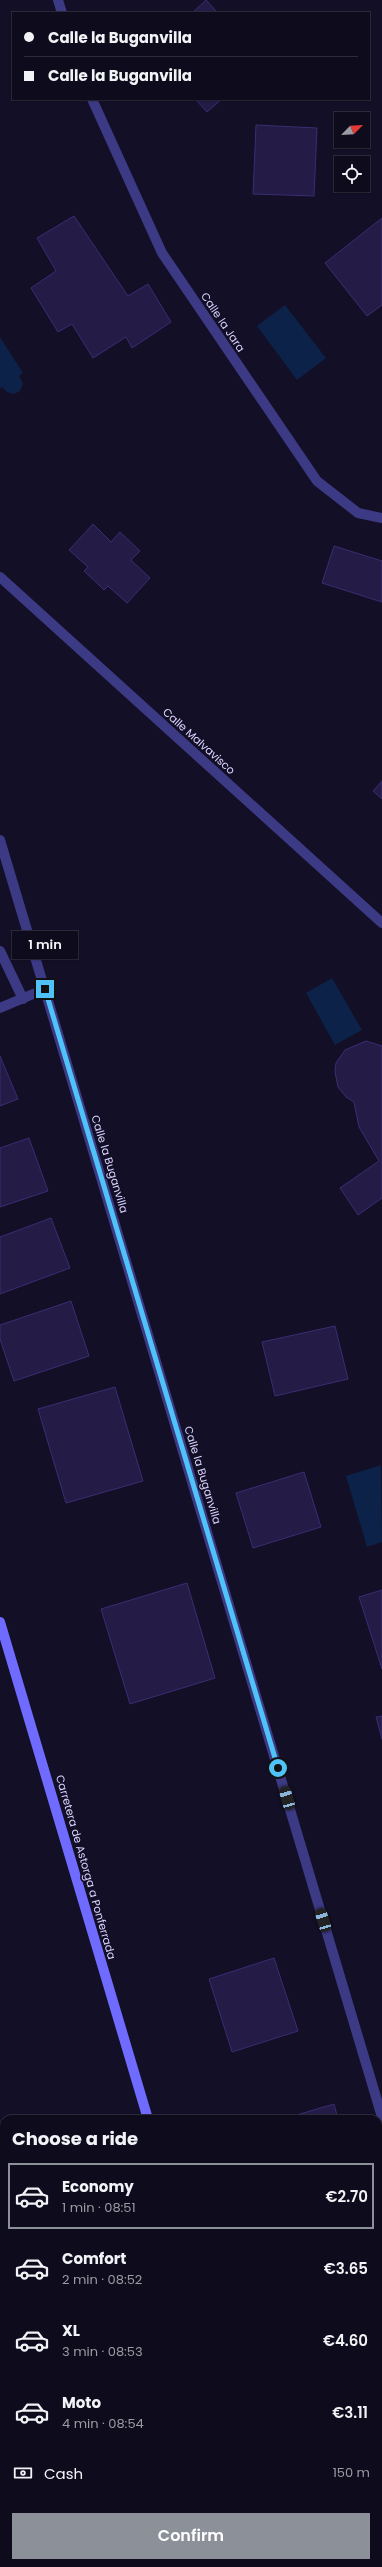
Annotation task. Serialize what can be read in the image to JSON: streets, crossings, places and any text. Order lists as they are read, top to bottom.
{
  "streets": {
    "main road": ["Carretera de Astorga a Ponferrada"],
    "street": ["Calle la Jara", "Calle Malvavisco", "Calle la Buganvilla"]
  },
  "north": "top right",
  "page": {
    "banner": ["Calle la Buganvilla", "Calle la Buganvilla"],
    "bubble": "1 min",
    "heading": "Choose a ride",
    "list": [
      {
        "name": "Economy",
        "note": "1 min · 08:51",
        "value": "€2.70"
      },
      {
        "name": "Comfort",
        "note": "2 min · 08:52",
        "value": "€3.65"
      },
      {
        "name": "XL",
        "note": "3 min · 08:53",
        "value": "€4.60"
      },
      {
        "name": "Moto",
        "note": "4 min · 08:54",
        "value": "€3.11"
      }
    ],
    "pay": ["Cash", "150 m"],
    "buttons": "Confirm"
  }
}
